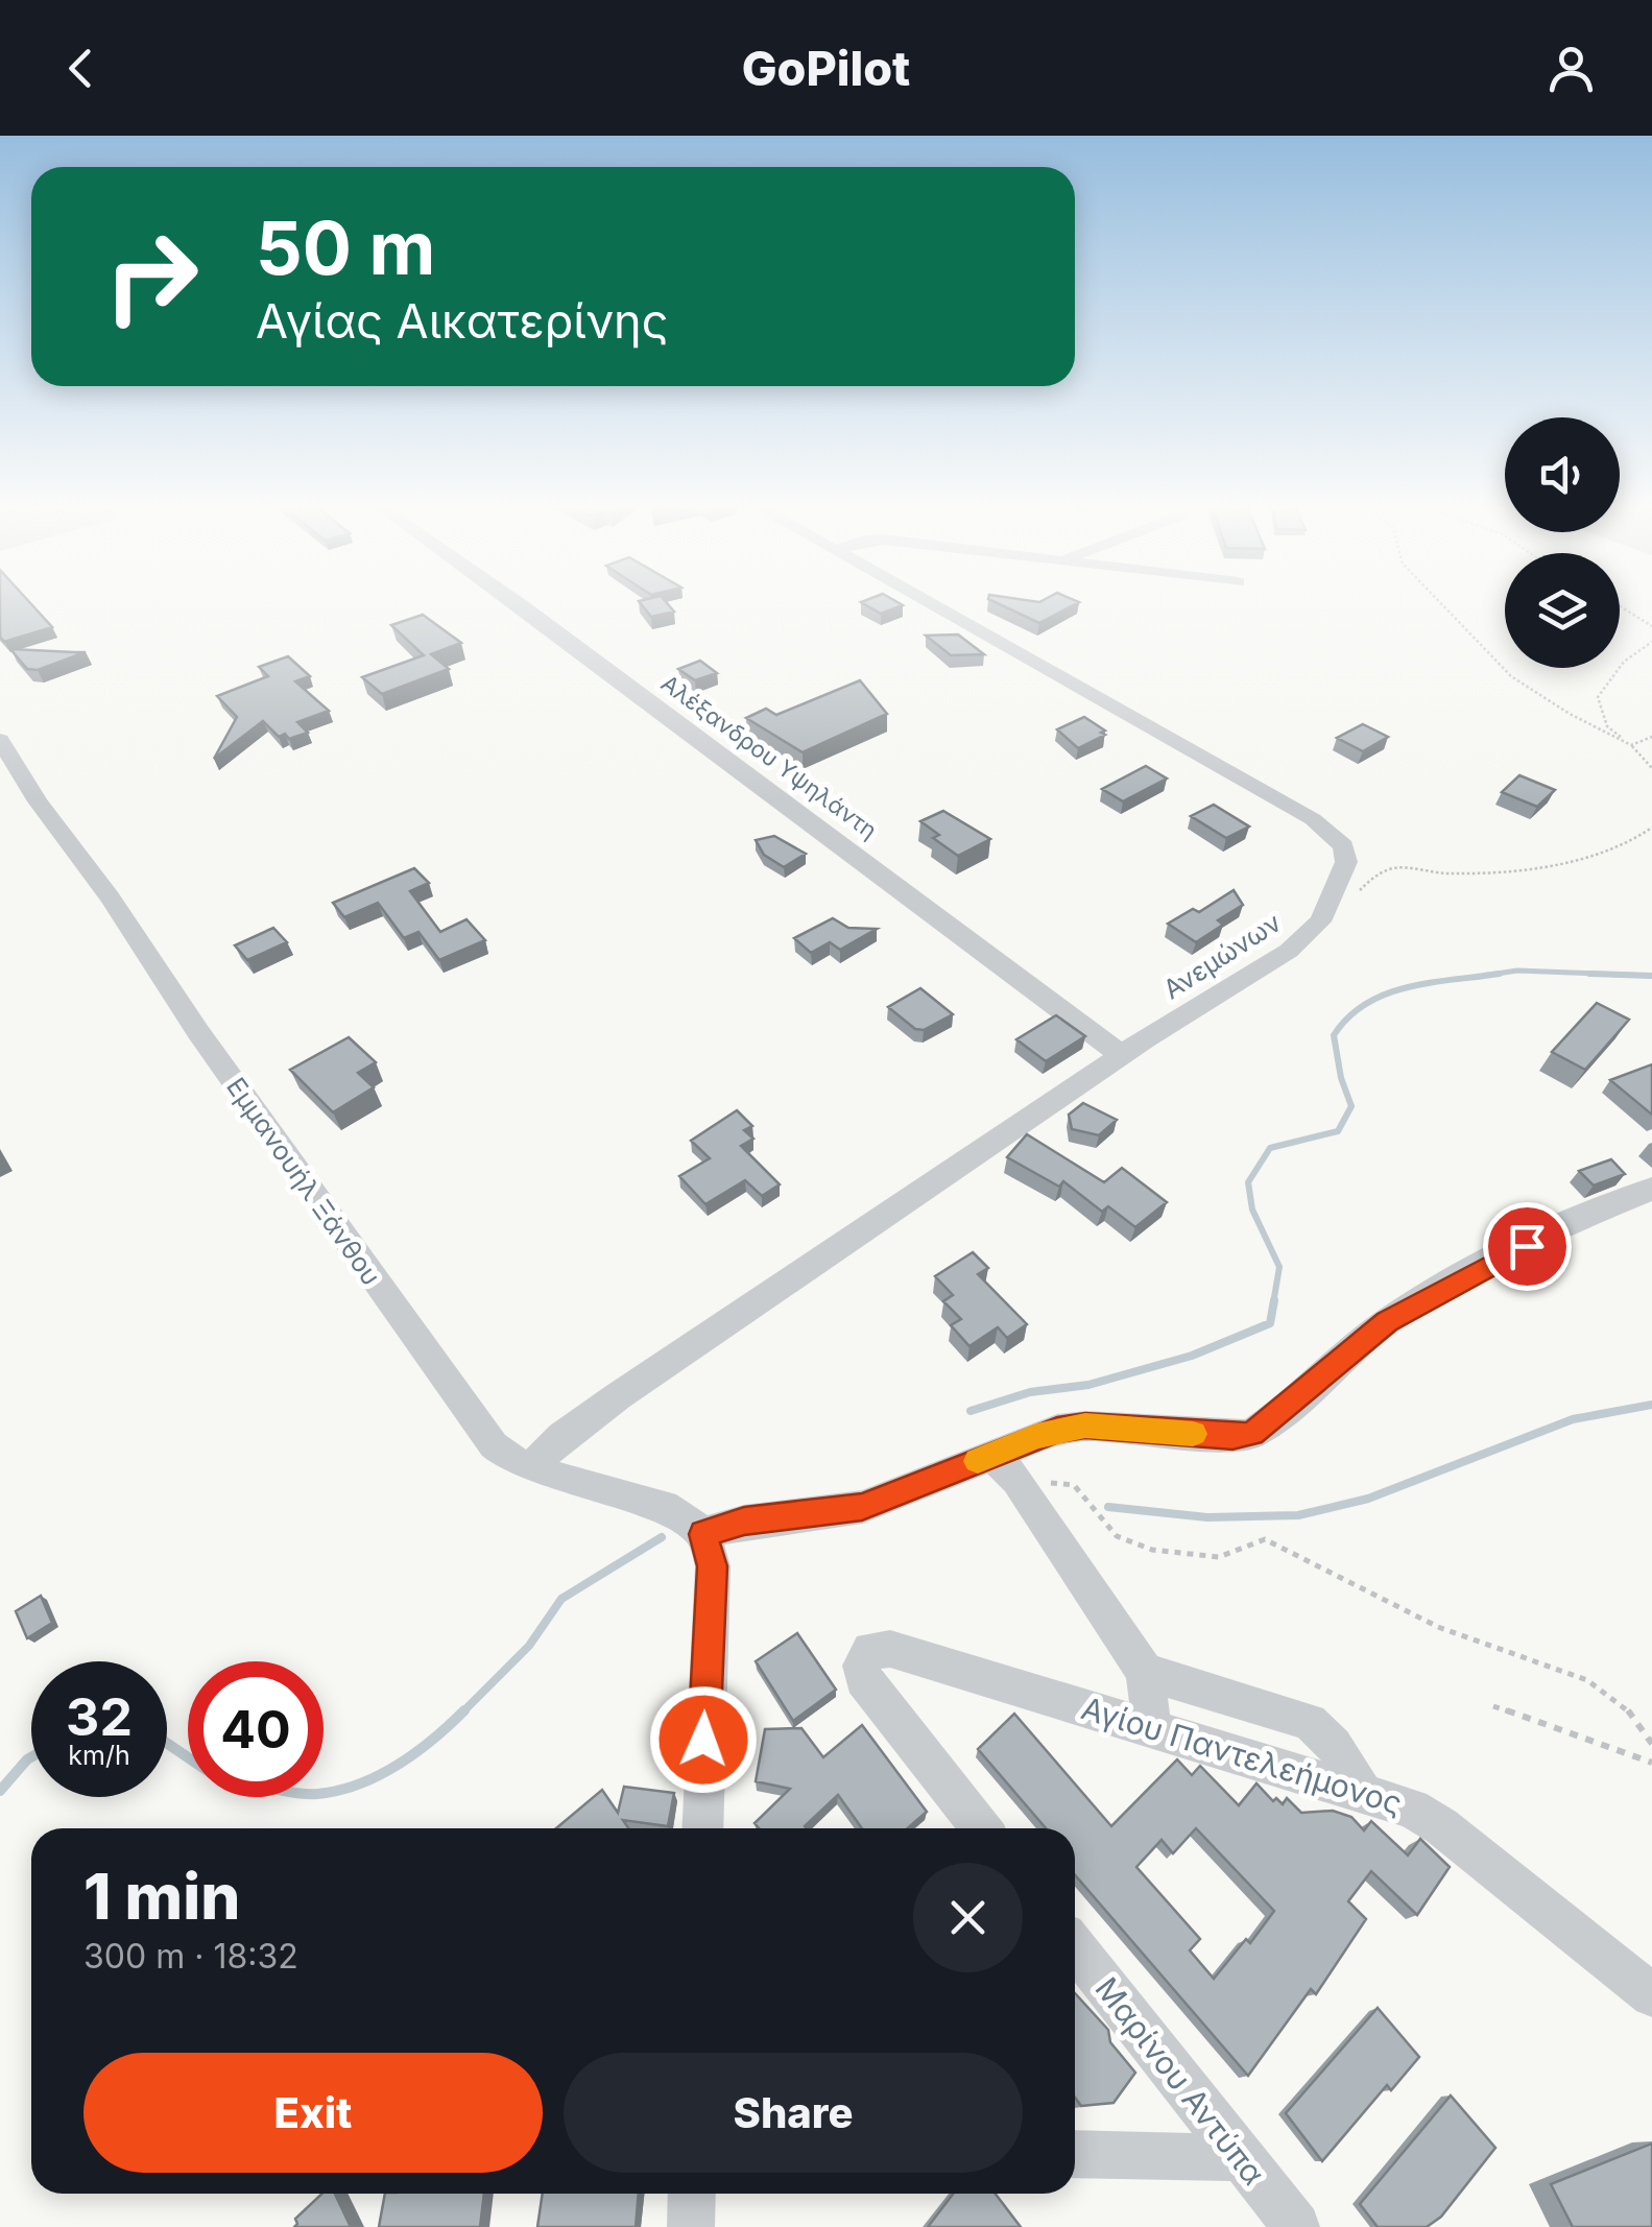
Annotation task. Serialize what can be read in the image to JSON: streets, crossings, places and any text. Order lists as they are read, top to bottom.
{
  "streets": {
    "street": [
      "Αλέξανδρου Υψηλάντη",
      "Ανεμώνων",
      "Εμμανουήλ Ξάνθου",
      "Αγίου Παντελεήμονος",
      "Μαρίνου Αντύπα"
    ]
  },
  "crossings": [
    ["Αλέξανδρου Υψηλάντη", "Ανεμώνων"],
    ["Ανεμώνων", "Εμμανουήλ Ξάνθου"]
  ],
  "page": {
    "header": "GoPilot",
    "turn": ["50 m", "Αγίας Αικατερίνης"],
    "speed": "32 km/h",
    "limit": "40",
    "heading": ["1 min", "300 m · 18:32"],
    "buttons": ["Exit", "Share"]
  }
}
